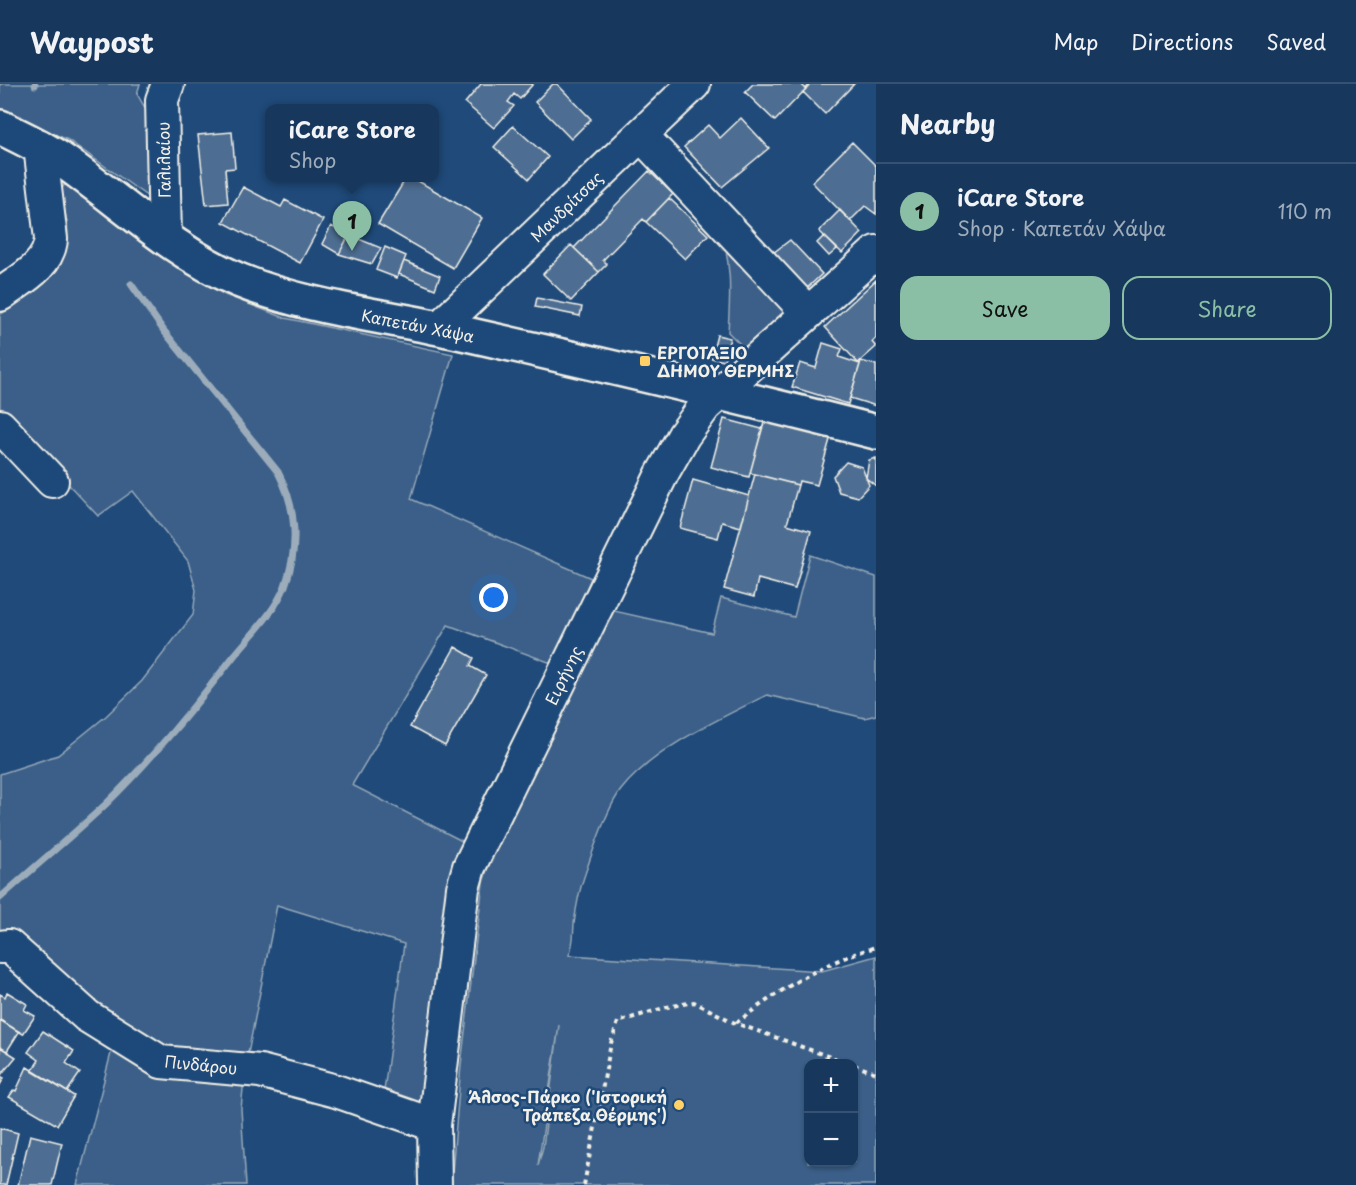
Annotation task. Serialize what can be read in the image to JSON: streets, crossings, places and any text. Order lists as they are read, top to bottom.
{
  "streets": {
    "main road": ["Καπετάν Χάψα"],
    "street": [
      "Γαλιλαίου",
      "Μανδρίτσας",
      "Ειρήνης",
      "Πινδάρου"
    ]
  },
  "crossings": [
    ["Γαλιλαίου", "Καπετάν Χάψα"],
    ["Μανδρίτσας", "Καπετάν Χάψα"],
    ["Καπετάν Χάψα", "Ειρήνης"],
    ["Ειρήνης", "Πινδάρου"]
  ],
  "places": {
    "transit": ["ΕΡΓΟΤΑΞΙΟ ΔΗΜΟΥ ΘΕΡΜΗΣ"],
    "other": ["Άλσος-Πάρκο ('Ιστορική Τράπεζα Θέρμης')"]
  },
  "page": {
    "header": "Waypost",
    "nav": ["Map", "Directions", "Saved"],
    "heading": "Nearby",
    "popup": ["iCare Store", "Shop"],
    "list": [
      {
        "mark": "1",
        "name": "iCare Store",
        "note": "Shop · Καπετάν Χάψα",
        "value": "110 m"
      }
    ],
    "pins": "1",
    "buttons": ["Save", "Share"],
    "map_buttons": ["+", "−"]
  }
}
